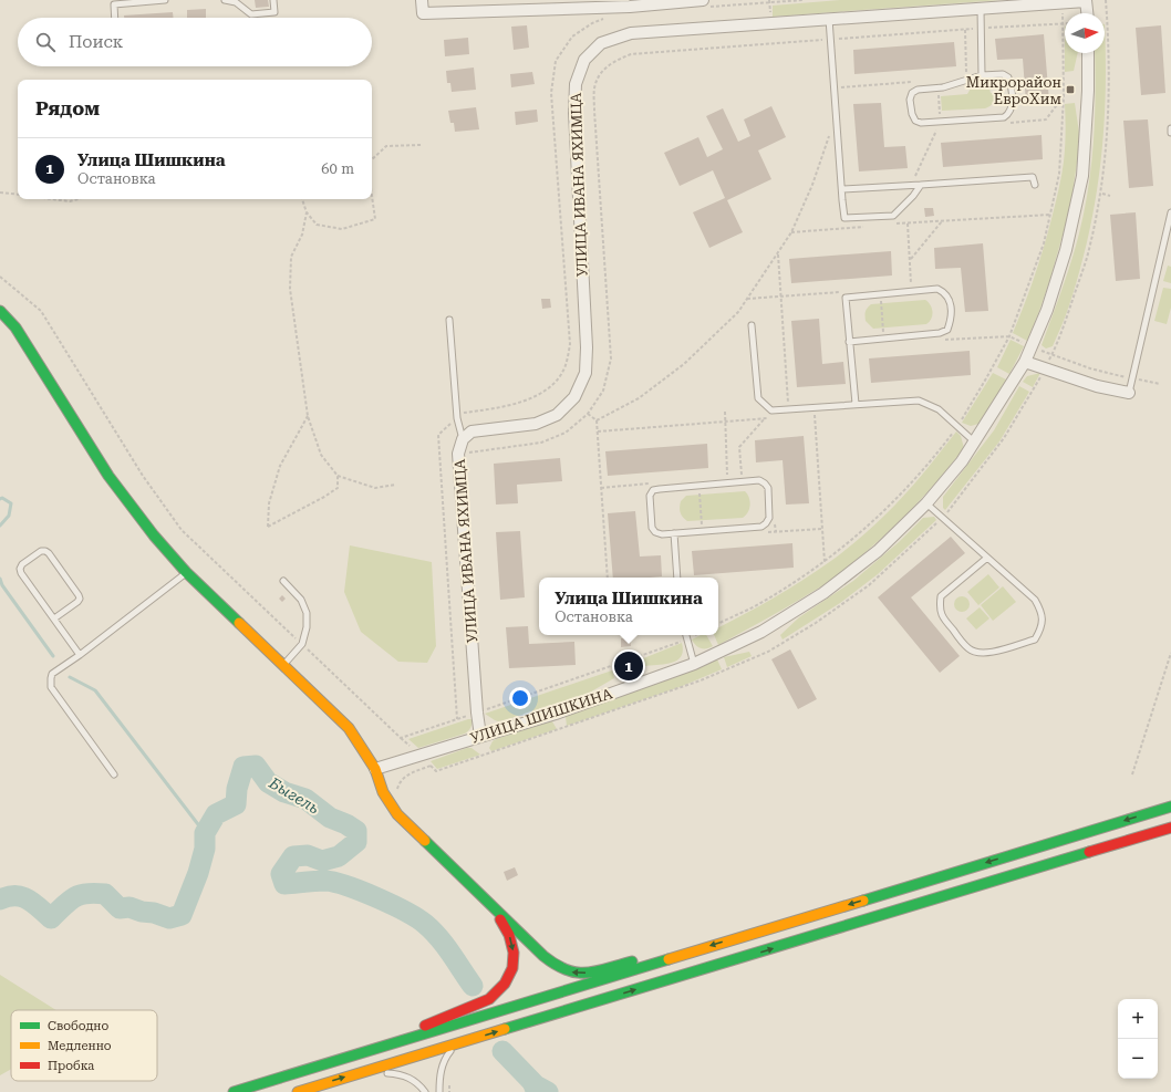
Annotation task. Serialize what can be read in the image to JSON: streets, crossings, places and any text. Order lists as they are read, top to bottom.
{
  "streets": {
    "street": ["УЛИЦА ИВАНА ЯХИМЦА", "УЛИЦА ШИШКИНА"]
  },
  "crossings": [
    ["УЛИЦА ИВАНА ЯХИМЦА", "УЛИЦА ШИШКИНА"]
  ],
  "water": ["Быгель"],
  "places": {
    "transit": ["Микрорайон ЕвроХим"]
  },
  "legend": ["Свободно", "Медленно", "Пробка"],
  "north": "right",
  "page": {
    "search": "Поиск",
    "heading": "Рядом",
    "list": [
      {
        "mark": "1",
        "name": "Улица Шишкина",
        "note": "Остановка",
        "value": "60 m"
      }
    ],
    "popup": ["Улица Шишкина", "Остановка"],
    "pins": "1",
    "map_buttons": ["+", "−"]
  }
}
